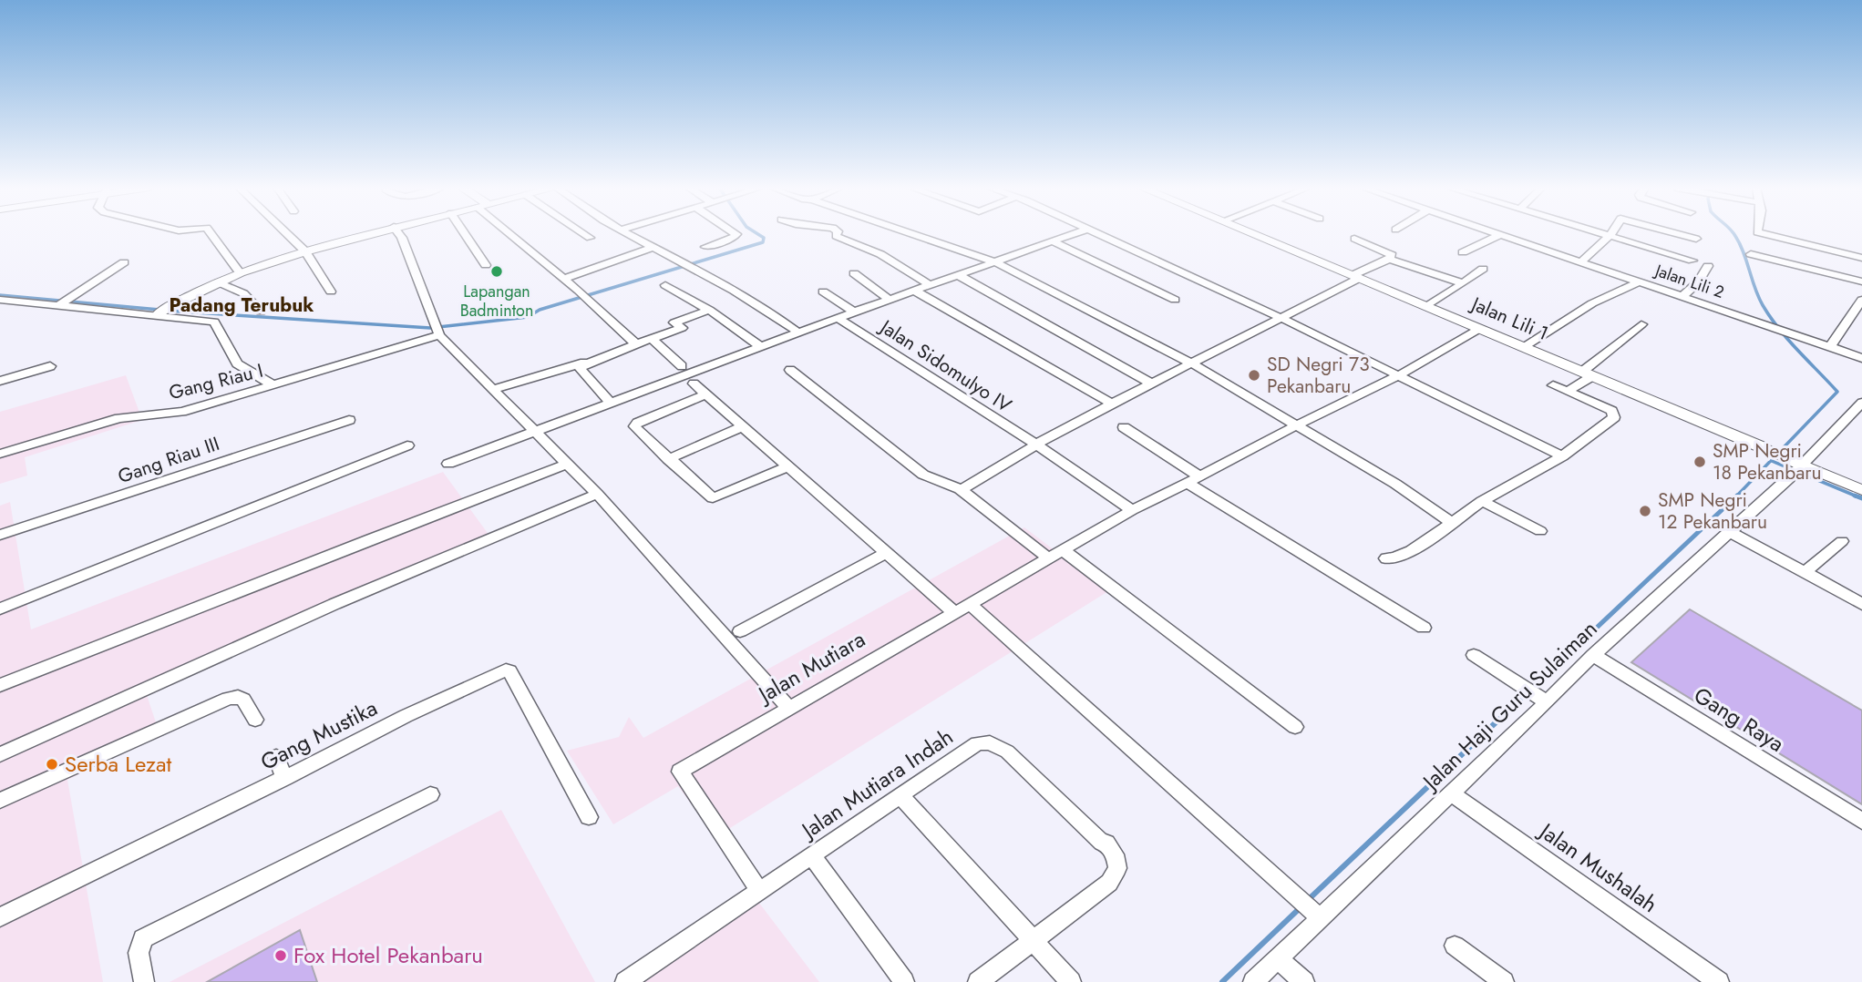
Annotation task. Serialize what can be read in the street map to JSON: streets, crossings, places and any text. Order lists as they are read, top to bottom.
{
  "streets": {
    "street": [
      "Jalan Lili 2",
      "Jalan Lili 1",
      "Jalan Sidomulyo IV",
      "Gang Riau I",
      "Gang Riau III",
      "Jalan Mutiara",
      "Jalan Haji Guru Sulaiman",
      "Gang Raya",
      "Gang Mustika",
      "Jalan Mutiara Indah",
      "Jalan Mushalah"
    ]
  },
  "crossings": [
    ["Jalan Lili 1", "Jalan Mutiara"],
    ["Jalan Lili 1", "Jalan Haji Guru Sulaiman"],
    ["Jalan Mutiara", "Jalan Mutiara Indah"],
    ["Jalan Haji Guru Sulaiman", "Gang Raya"],
    ["Jalan Haji Guru Sulaiman", "Jalan Mushalah"]
  ],
  "districts": ["Padang Terubuk"],
  "places": [
    "Lapangan Badminton",
    "SD Negri 73 Pekanbaru",
    "SMP Negri 18 Pekanbaru",
    "SMP Negri 12 Pekanbaru",
    "Serba Lezat",
    "Fox Hotel Pekanbaru"
  ]
}
